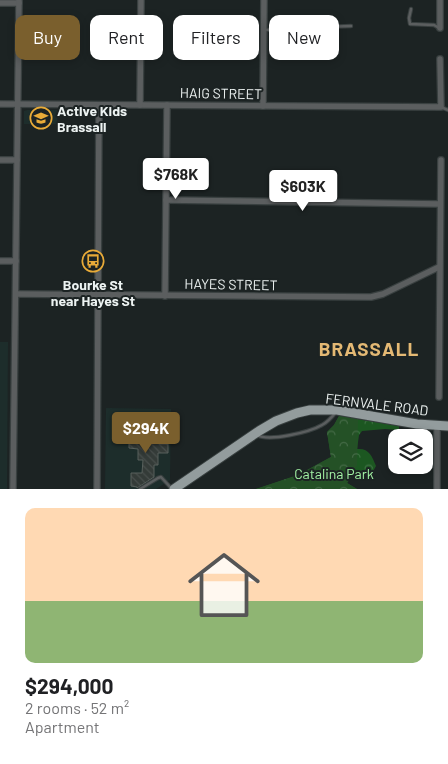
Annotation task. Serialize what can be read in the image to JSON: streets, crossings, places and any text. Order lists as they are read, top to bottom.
{
  "streets": {
    "main road": ["FERNVALE ROAD"],
    "street": ["HAIG STREET", "HAYES STREET"]
  },
  "districts": ["BRASSALL"],
  "parks": ["Catalina Park"],
  "places": {
    "school or university": ["Active Kids Brassall"],
    "bus stop": ["Bourke St near Hayes St"]
  },
  "page": {
    "chip": [
      "Buy",
      "Rent",
      "Filters",
      "New"
    ],
    "price": ["$768K", "$603K", "$294K"],
    "list": [
      {
        "name": "$294,000",
        "note": "2 rooms · 52 m² · Apartment"
      }
    ]
  }
}
